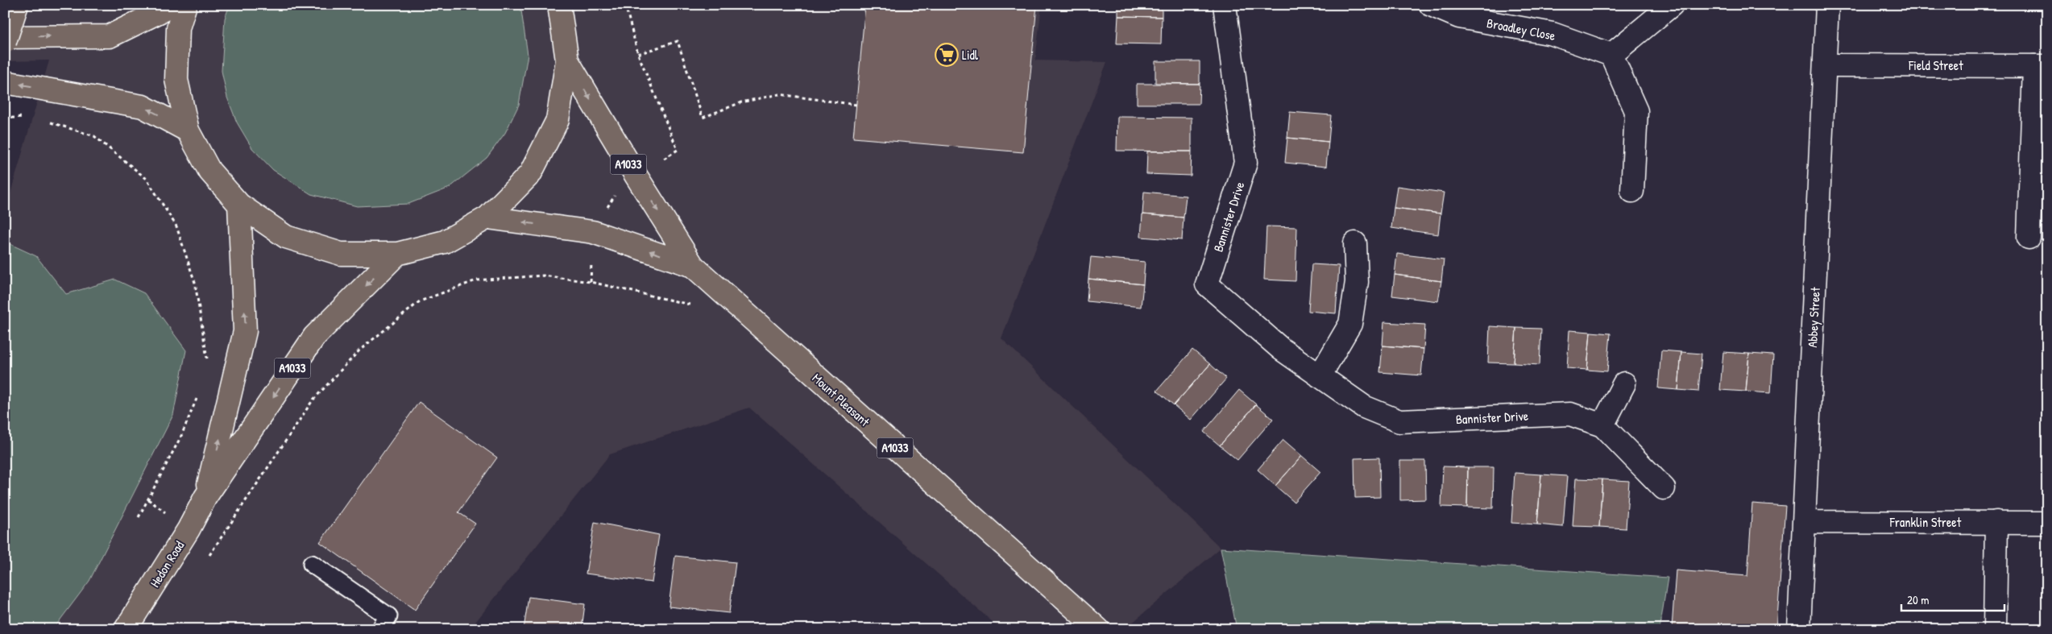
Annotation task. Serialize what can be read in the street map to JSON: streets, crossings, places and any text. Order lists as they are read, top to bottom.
{
  "streets": {
    "highway": ["A1033", "Mount Pleasant", "Hedon Road"],
    "street": [
      "Broadley Close",
      "Field Street",
      "Bannister Drive",
      "Abbey Street",
      "Franklin Street"
    ]
  },
  "crossings": [
    ["Field Street", "Abbey Street"],
    ["A1033", "Mount Pleasant"],
    ["A1033", "Hedon Road"],
    ["Abbey Street", "Franklin Street"]
  ],
  "places": {
    "supermarket": ["Lidl"]
  },
  "scale_bar": "20 m"
}
